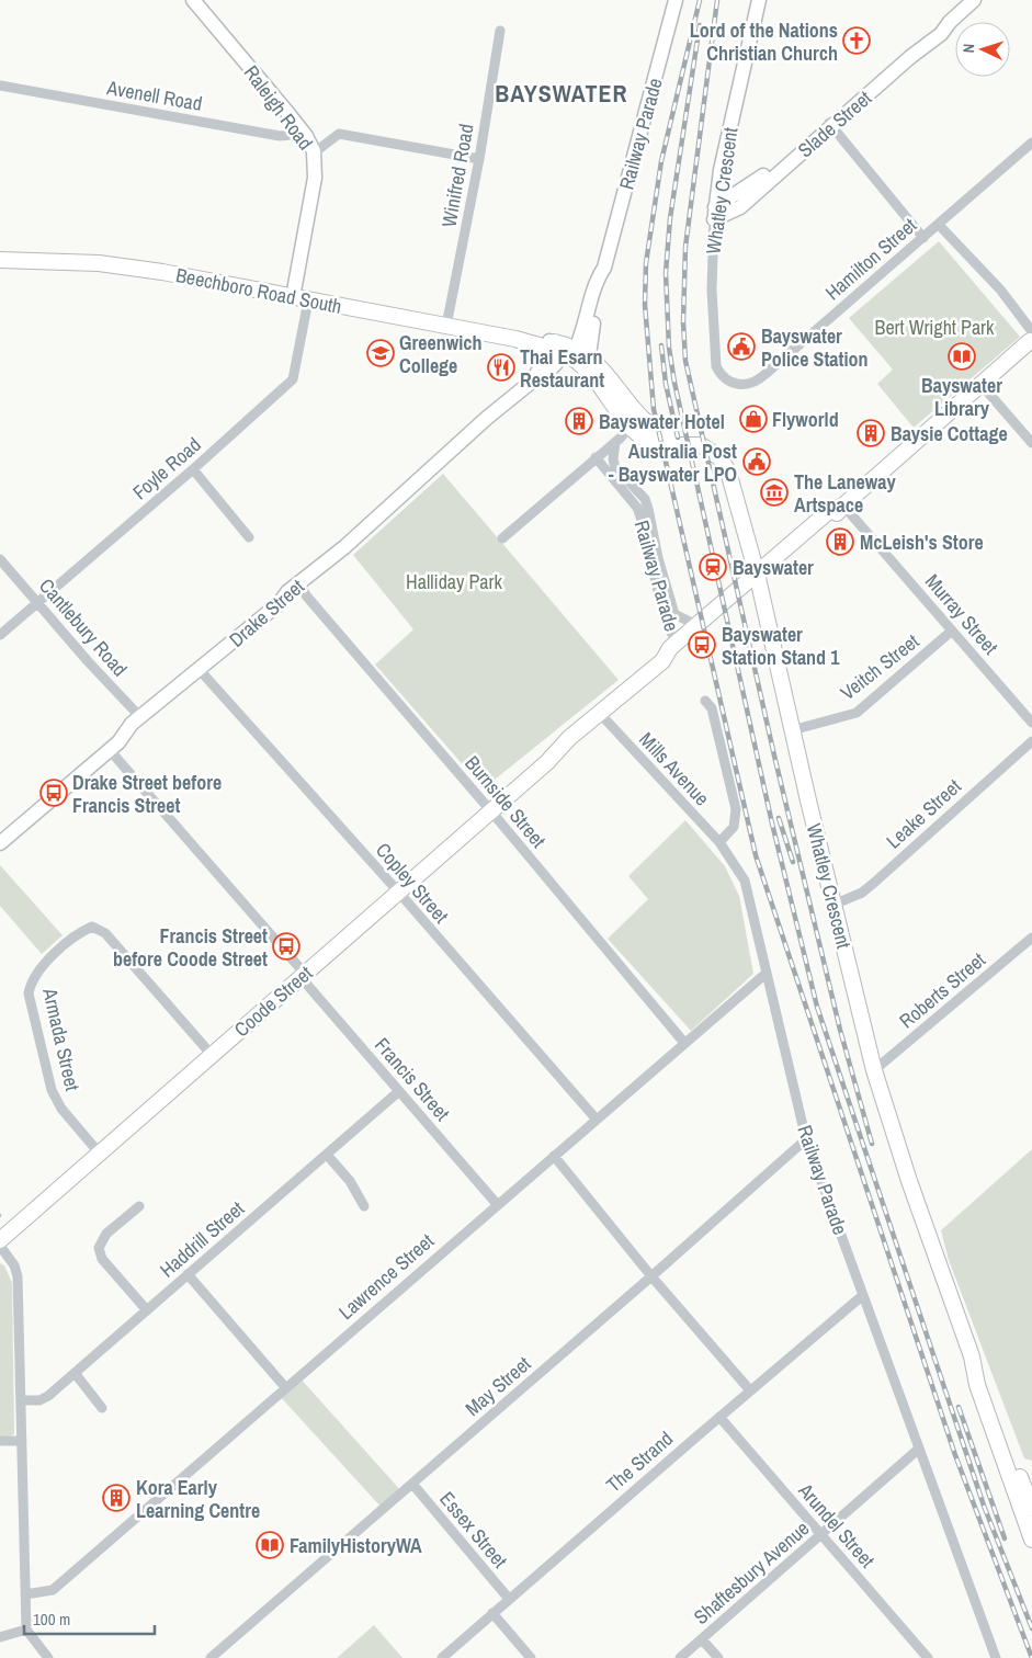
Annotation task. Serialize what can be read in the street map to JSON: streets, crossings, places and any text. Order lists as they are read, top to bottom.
{
  "streets": {
    "main road": ["Whatley Crescent", "Beechboro Road South", "Coode Street"],
    "street": [
      "Avenell Road",
      "Raleigh Road",
      "Slade Street",
      "Railway Parade",
      "Winifred Road",
      "Hamilton Street",
      "Foyle Road",
      "Drake Street",
      "Murray Street",
      "Cantlebury Road",
      "Veitch Street",
      "Mills Avenue",
      "Burnside Street",
      "Leake Street",
      "Copley Street",
      "Roberts Street",
      "Armada Street",
      "Francis Street",
      "Haddrill Street",
      "Lawrence Street",
      "May Street",
      "The Strand",
      "Arundel Street",
      "Essex Street",
      "Shaftesbury Avenue"
    ]
  },
  "crossings": [
    ["Avenell Road", "Raleigh Road"],
    ["Raleigh Road", "Beechboro Road South"],
    ["Slade Street", "Whatley Crescent"],
    ["Railway Parade", "Beechboro Road South"],
    ["Railway Parade", "Drake Street"],
    ["Railway Parade", "Mills Avenue"],
    ["Railway Parade", "Coode Street"],
    ["Railway Parade", "Lawrence Street"],
    ["Railway Parade", "May Street"],
    ["Railway Parade", "The Strand"],
    ["Railway Parade", "Shaftesbury Avenue"],
    ["Winifred Road", "Beechboro Road South"],
    ["Whatley Crescent", "Hamilton Street"],
    ["Whatley Crescent", "Veitch Street"],
    ["Whatley Crescent", "Leake Street"],
    ["Whatley Crescent", "Roberts Street"],
    ["Whatley Crescent", "Coode Street"],
    ["Beechboro Road South", "Foyle Road"],
    ["Beechboro Road South", "Drake Street"],
    ["Foyle Road", "Cantlebury Road"],
    ["Drake Street", "Cantlebury Road"],
    ["Drake Street", "Burnside Street"],
    ["Drake Street", "Copley Street"],
    ["Drake Street", "Francis Street"],
    ["Murray Street", "Veitch Street"],
    ["Murray Street", "Coode Street"],
    ["Mills Avenue", "Coode Street"],
    ["Burnside Street", "Coode Street"],
    ["Burnside Street", "Lawrence Street"],
    ["Copley Street", "Coode Street"],
    ["Copley Street", "Lawrence Street"],
    ["Coode Street", "Armada Street"],
    ["Coode Street", "Francis Street"],
    ["Francis Street", "Haddrill Street"],
    ["Francis Street", "Lawrence Street"],
    ["May Street", "Essex Street"],
    ["The Strand", "Arundel Street"],
    ["The Strand", "Essex Street"],
    ["Arundel Street", "Shaftesbury Avenue"]
  ],
  "districts": ["BAYSWATER"],
  "parks": ["Bert Wright Park", "Halliday Park"],
  "places": {
    "church": ["Lord of the Nations Christian Church"],
    "public building": ["Bayswater Police Station", "Australia Post - Bayswater LPO"],
    "school or university": ["Greenwich College"],
    "library": ["Bayswater Library", "FamilyHistoryWA"],
    "restaurant": ["Thai Esarn Restaurant"],
    "shop": ["Flyworld"],
    "building": [
      "Bayswater Hotel",
      "Baysie Cottage",
      "McLeish's Store",
      "Kora Early Learning Centre"
    ],
    "museum": ["The Laneway Artspace"],
    "station": ["Bayswater"],
    "bus stop": ["Bayswater Station Stand 1", "Drake Street before Francis Street", "Francis Street before Coode Street"]
  },
  "scale_bar": "100 m",
  "north": "left"
}
